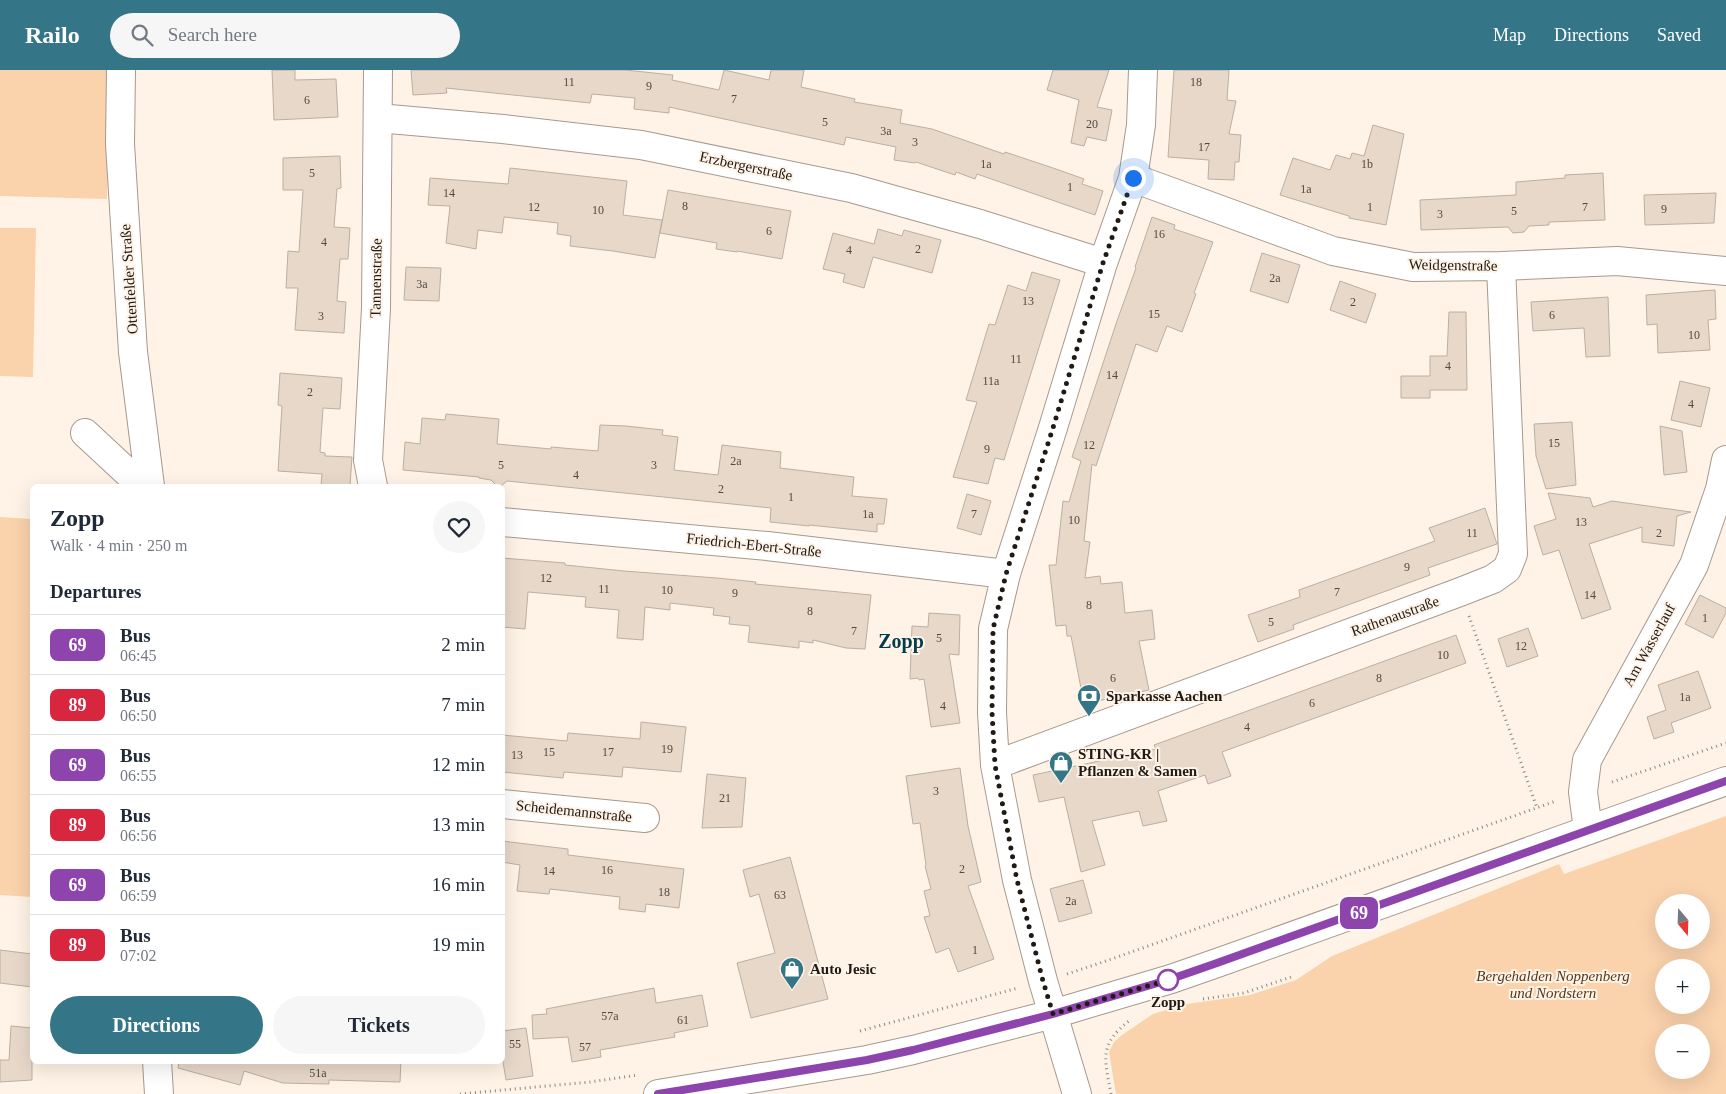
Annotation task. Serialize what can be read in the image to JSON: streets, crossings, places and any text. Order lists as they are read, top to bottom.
{
  "streets": {
    "street": [
      "Erzbergerstraße",
      "Weidgenstraße",
      "Tannenstraße",
      "Ottenfelder Straße",
      "Friedrich-Ebert-Straße",
      "Rathenaustraße",
      "Am Wasserlauf",
      "Scheidemannstraße"
    ]
  },
  "crossings": [
    ["Erzbergerstraße", "Tannenstraße"],
    ["Weidgenstraße", "Rathenaustraße"]
  ],
  "districts": ["Zopp"],
  "parks": ["Bergehalden Noppenberg und Nordstern"],
  "places": {
    "bank": ["Sparkasse Aachen"],
    "shop": ["STING-KR | Pflanzen & Samen", "Auto Jesic"],
    "other": ["Zopp"]
  },
  "lines": ["bus line 69"],
  "house_numbers": [
    "11",
    "18",
    "9",
    "7",
    "6",
    "5",
    "20",
    "3a",
    "3",
    "17",
    "1a",
    "1b",
    "5",
    "1",
    "1a",
    "14",
    "8",
    "12",
    "1",
    "7",
    "9",
    "10",
    "5",
    "3",
    "6",
    "16",
    "4",
    "2",
    "4",
    "2a",
    "3a",
    "13",
    "2",
    "15",
    "6",
    "3",
    "10",
    "11",
    "4",
    "14",
    "11a",
    "2",
    "4",
    "15",
    "12",
    "9",
    "2a",
    "5",
    "3",
    "4",
    "2",
    "1",
    "1a",
    "7",
    "10",
    "13",
    "11",
    "2",
    "9",
    "12",
    "11",
    "10",
    "7",
    "9",
    "14",
    "8",
    "8",
    "1",
    "5",
    "7",
    "5",
    "12",
    "10",
    "6",
    "8",
    "1a",
    "6",
    "4",
    "4",
    "19",
    "15",
    "17",
    "13",
    "3",
    "21",
    "2",
    "16",
    "14",
    "18",
    "63",
    "2a",
    "1",
    "57a",
    "61",
    "55",
    "57",
    "51a"
  ],
  "north": "bottom",
  "page": {
    "header": "Railo",
    "search": "Search here",
    "nav": ["Map", "Directions", "Saved"],
    "on_map": "69",
    "heading": [
      ["Zopp", "Walk · 4 min · 250 m"],
      "Departures"
    ],
    "list": [
      {
        "mark": "69",
        "name": "Bus",
        "note": "06:45",
        "value": "2 min"
      },
      {
        "mark": "89",
        "name": "Bus",
        "note": "06:50",
        "value": "7 min"
      },
      {
        "mark": "69",
        "name": "Bus",
        "note": "06:55",
        "value": "12 min"
      },
      {
        "mark": "89",
        "name": "Bus",
        "note": "06:56",
        "value": "13 min"
      },
      {
        "mark": "69",
        "name": "Bus",
        "note": "06:59",
        "value": "16 min"
      },
      {
        "mark": "89",
        "name": "Bus",
        "note": "07:02",
        "value": "19 min"
      }
    ],
    "map_buttons": ["+", "−"],
    "buttons": ["Directions", "Tickets"]
  }
}
